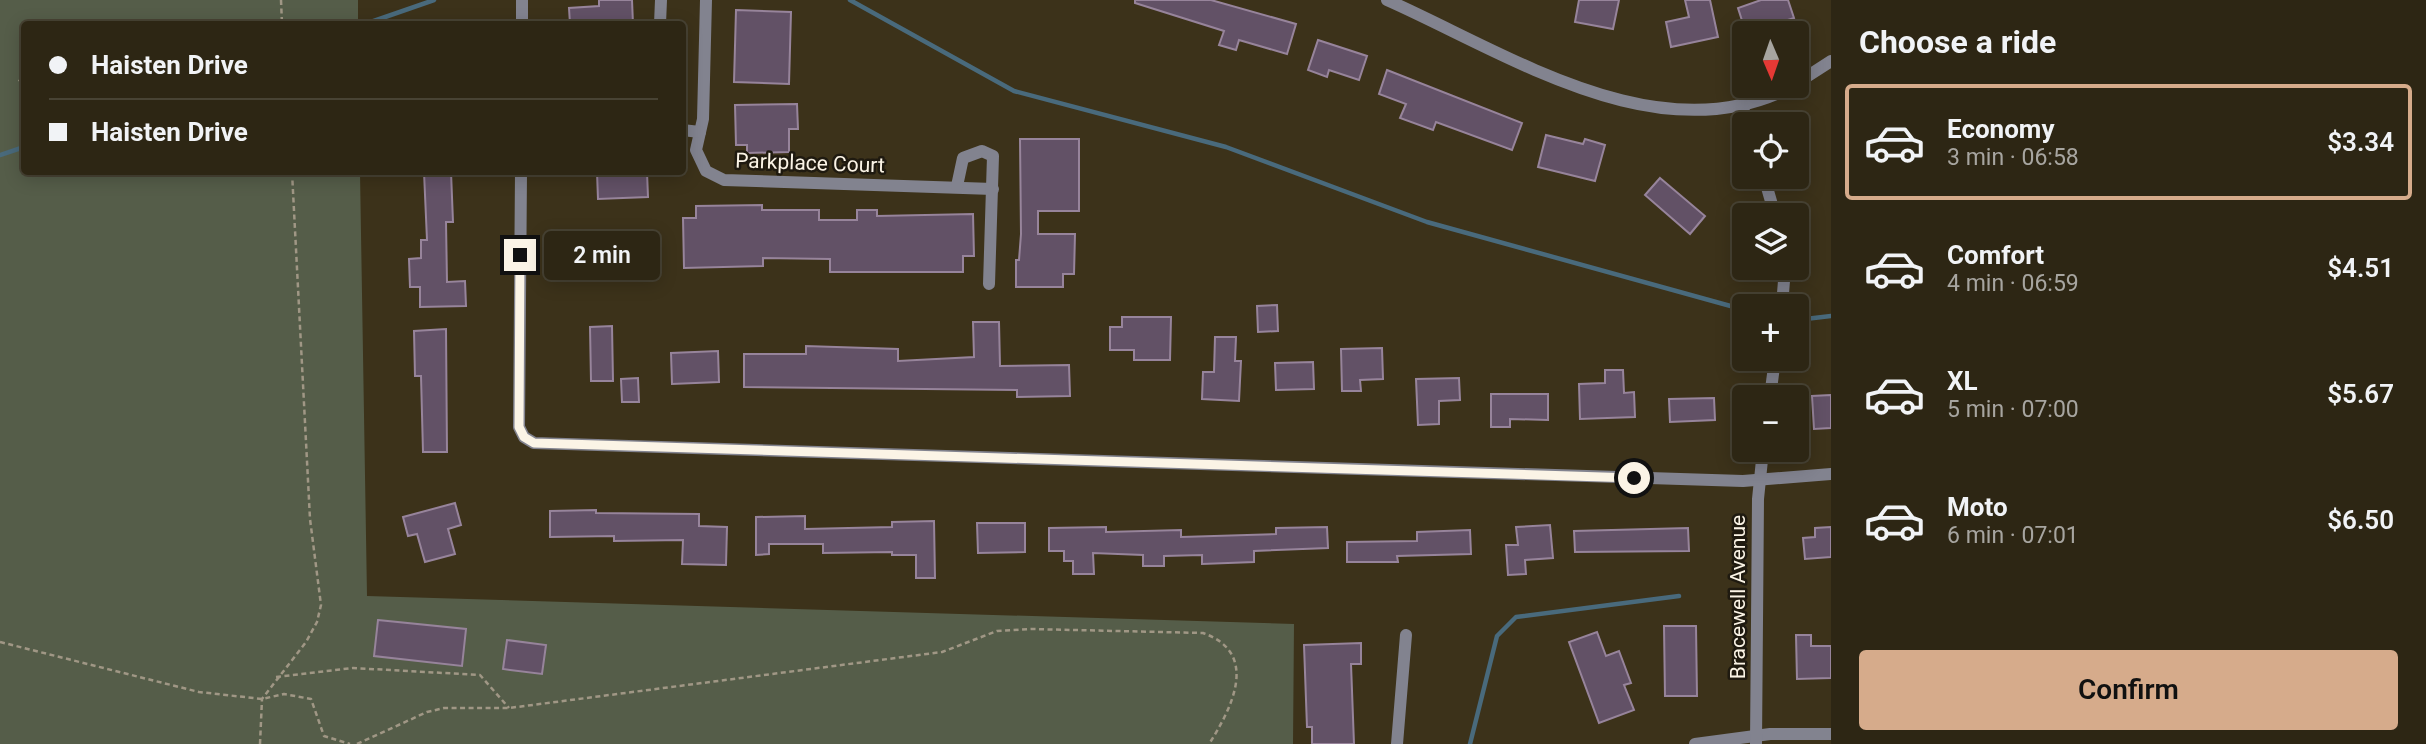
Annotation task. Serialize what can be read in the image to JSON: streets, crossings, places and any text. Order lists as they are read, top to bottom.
{
  "streets": {
    "street": ["Parkplace Court", "Bracewell Avenue"]
  },
  "north": "bottom",
  "page": {
    "heading": "Choose a ride",
    "map_buttons": ["+", "−"],
    "banner": ["Haisten Drive", "Haisten Drive"],
    "list": [
      {
        "name": "Economy",
        "note": "3 min · 06:58",
        "value": "$3.34"
      },
      {
        "name": "Comfort",
        "note": "4 min · 06:59",
        "value": "$4.51"
      },
      {
        "name": "XL",
        "note": "5 min · 07:00",
        "value": "$5.67"
      },
      {
        "name": "Moto",
        "note": "6 min · 07:01",
        "value": "$6.50"
      }
    ],
    "bubble": "2 min",
    "buttons": "Confirm"
  }
}
